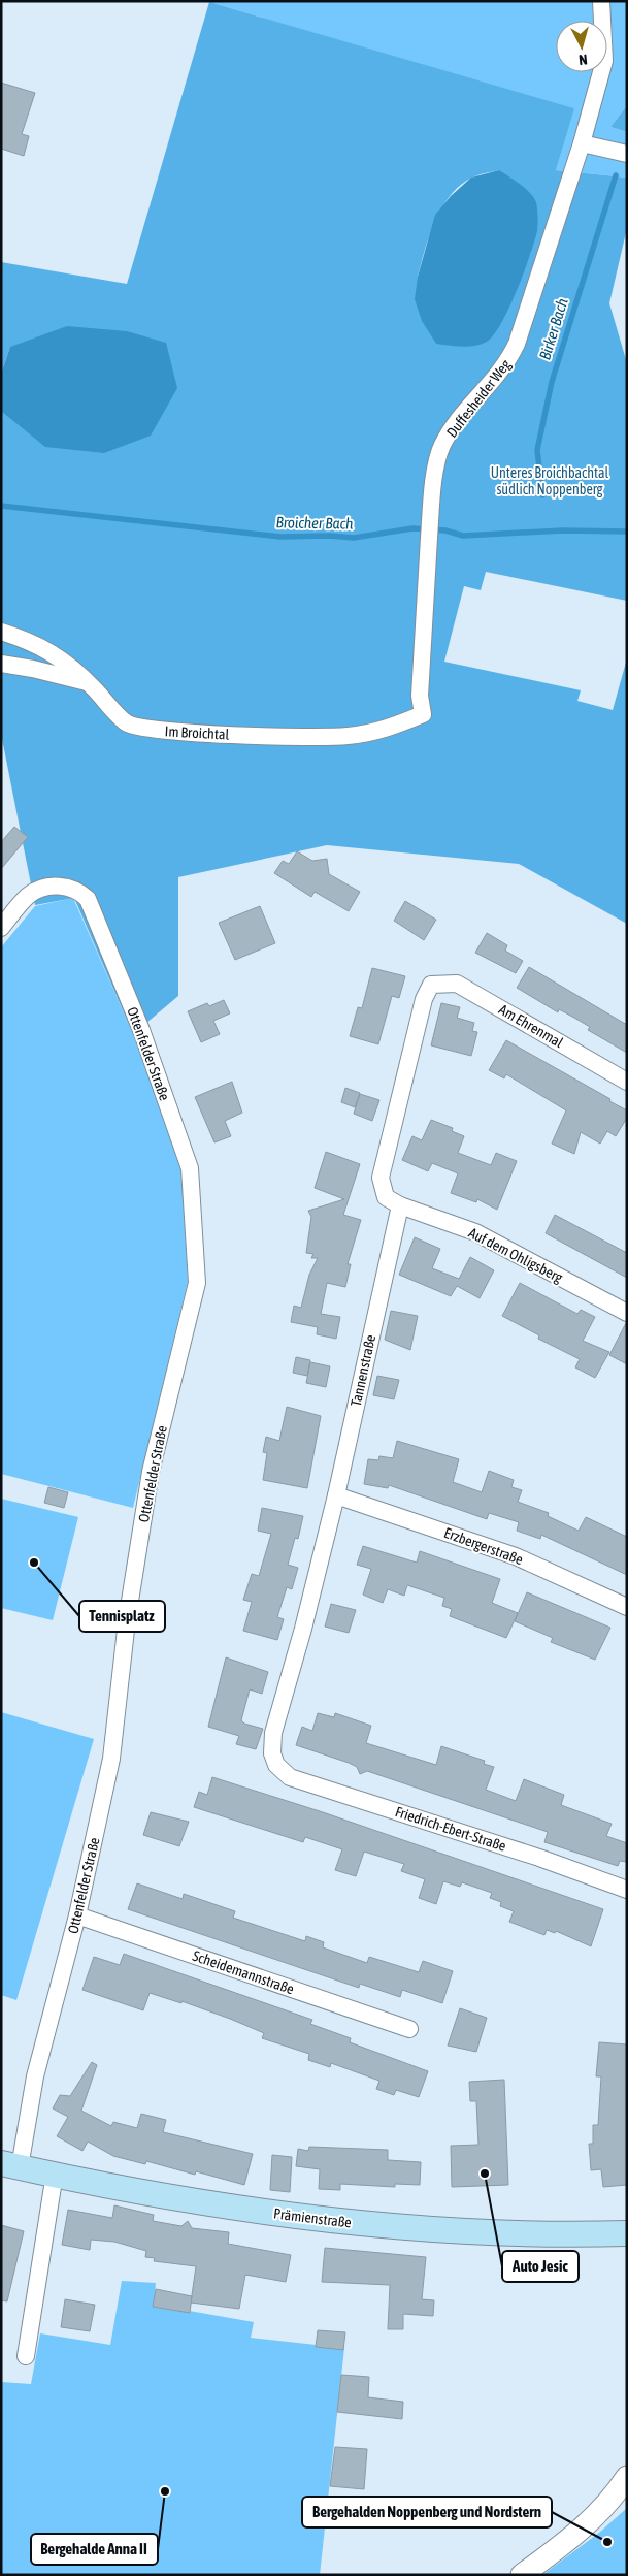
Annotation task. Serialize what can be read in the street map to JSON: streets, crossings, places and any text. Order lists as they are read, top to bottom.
{
  "streets": {
    "main road": ["Prämienstraße"],
    "street": [
      "Duffesheider Weg",
      "Im Broichtal",
      "Am Ehrenmal",
      "Ottenfelder Straße",
      "Auf dem Ohligsberg",
      "Tannenstraße",
      "Erzbergerstraße",
      "Friedrich-Ebert-Straße",
      "Scheidemannstraße"
    ]
  },
  "crossings": [
    ["Duffesheider Weg", "Im Broichtal"],
    ["Am Ehrenmal", "Auf dem Ohligsberg"],
    ["Am Ehrenmal", "Tannenstraße"],
    ["Ottenfelder Straße", "Scheidemannstraße"],
    ["Ottenfelder Straße", "Prämienstraße"],
    ["Auf dem Ohligsberg", "Tannenstraße"],
    ["Tannenstraße", "Erzbergerstraße"],
    ["Tannenstraße", "Friedrich-Ebert-Straße"]
  ],
  "water": ["Birker Bach", "Broicher Bach"],
  "parks": ["Unteres Broichbachtal südlich Noppenberg"],
  "places": [
    "Tennisplatz",
    "Auto Jesic",
    "Bergehalde Anna II",
    "Bergehalden Noppenberg und Nordstern"
  ],
  "north": "bottom"
}
